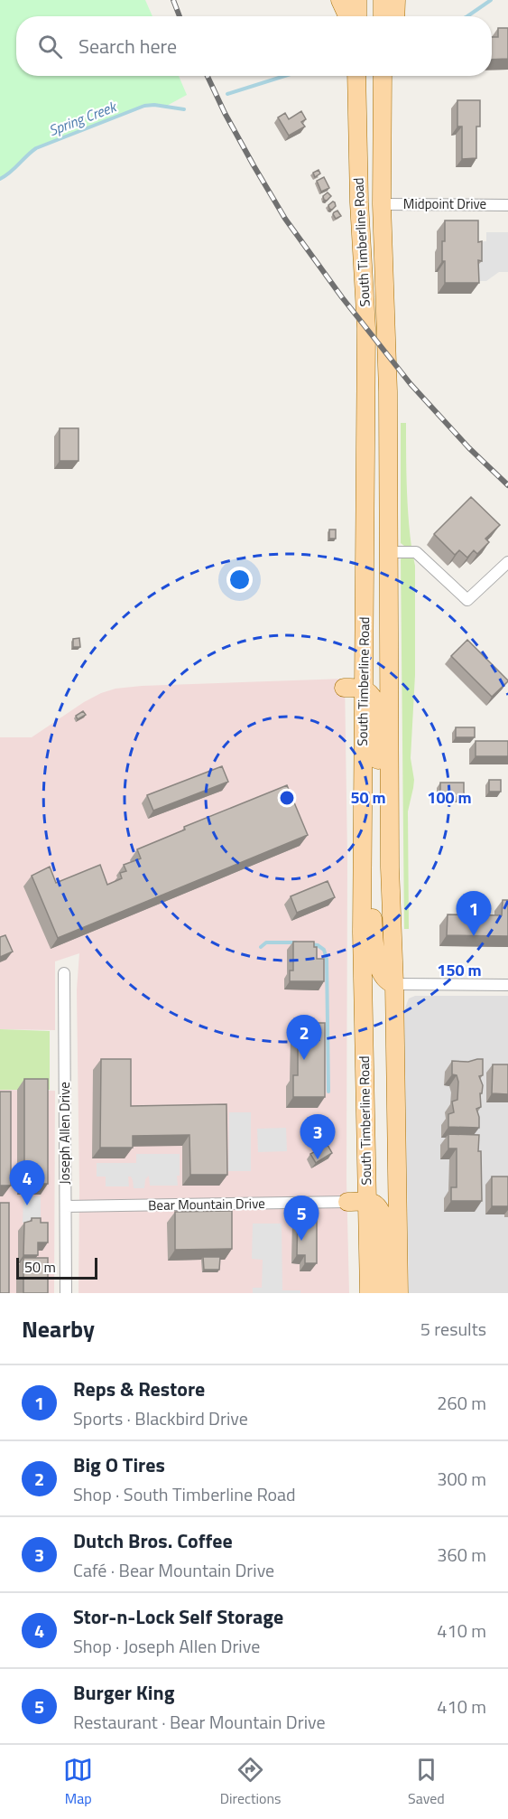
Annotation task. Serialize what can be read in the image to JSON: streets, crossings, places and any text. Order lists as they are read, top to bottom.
{
  "streets": {
    "main road": ["South Timberline Road"],
    "street": ["Midpoint Drive", "Joseph Allen Drive", "Bear Mountain Drive"]
  },
  "crossings": [
    ["Midpoint Drive", "South Timberline Road"],
    ["Joseph Allen Drive", "Bear Mountain Drive"]
  ],
  "water": ["Spring Creek"],
  "scale_bar": "50 m",
  "page": {
    "search": "Search here",
    "pins": [
      "1",
      "2",
      "3",
      "4",
      "5"
    ],
    "scale": "50 m",
    "heading": ["Nearby", "5 results"],
    "list": [
      {
        "mark": "1",
        "name": "Reps & Restore",
        "note": "Sports · Blackbird Drive",
        "value": "260 m"
      },
      {
        "mark": "2",
        "name": "Big O Tires",
        "note": "Shop · South Timberline Road",
        "value": "300 m"
      },
      {
        "mark": "3",
        "name": "Dutch Bros. Coffee",
        "note": "Café · Bear Mountain Drive",
        "value": "360 m"
      },
      {
        "mark": "4",
        "name": "Stor-n-Lock Self Storage",
        "note": "Shop · Joseph Allen Drive",
        "value": "410 m"
      },
      {
        "mark": "5",
        "name": "Burger King",
        "note": "Restaurant · Bear Mountain Drive",
        "value": "410 m"
      }
    ],
    "nav": ["Map", "Directions", "Saved"]
  },
  "rings": ["50 m", "100 m", "150 m"]
}
